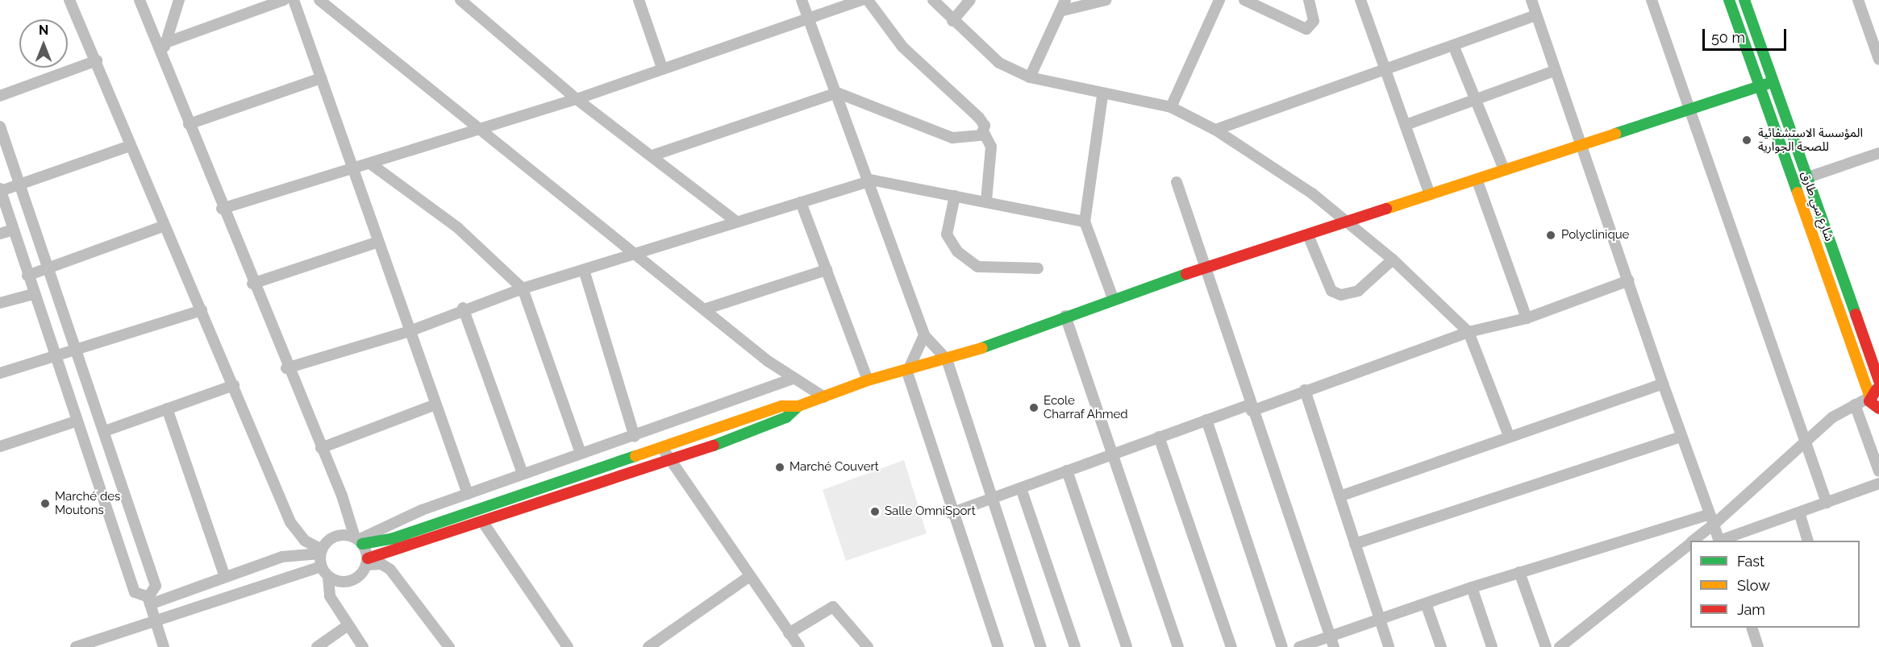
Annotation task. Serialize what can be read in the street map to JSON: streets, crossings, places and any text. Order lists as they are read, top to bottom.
{
  "streets": {
    "street": ["شارع سي طارق"]
  },
  "places": [
    "المؤسسة الاستشفائية للصحة الجوارية",
    "Polyclinique",
    "Ecole Charraf Ahmed",
    "Marché Couvert",
    "Marché des Moutons",
    "Salle OmniSport"
  ],
  "legend": ["Fast", "Slow", "Jam"],
  "scale_bar": "50 m",
  "north": "top"
}
